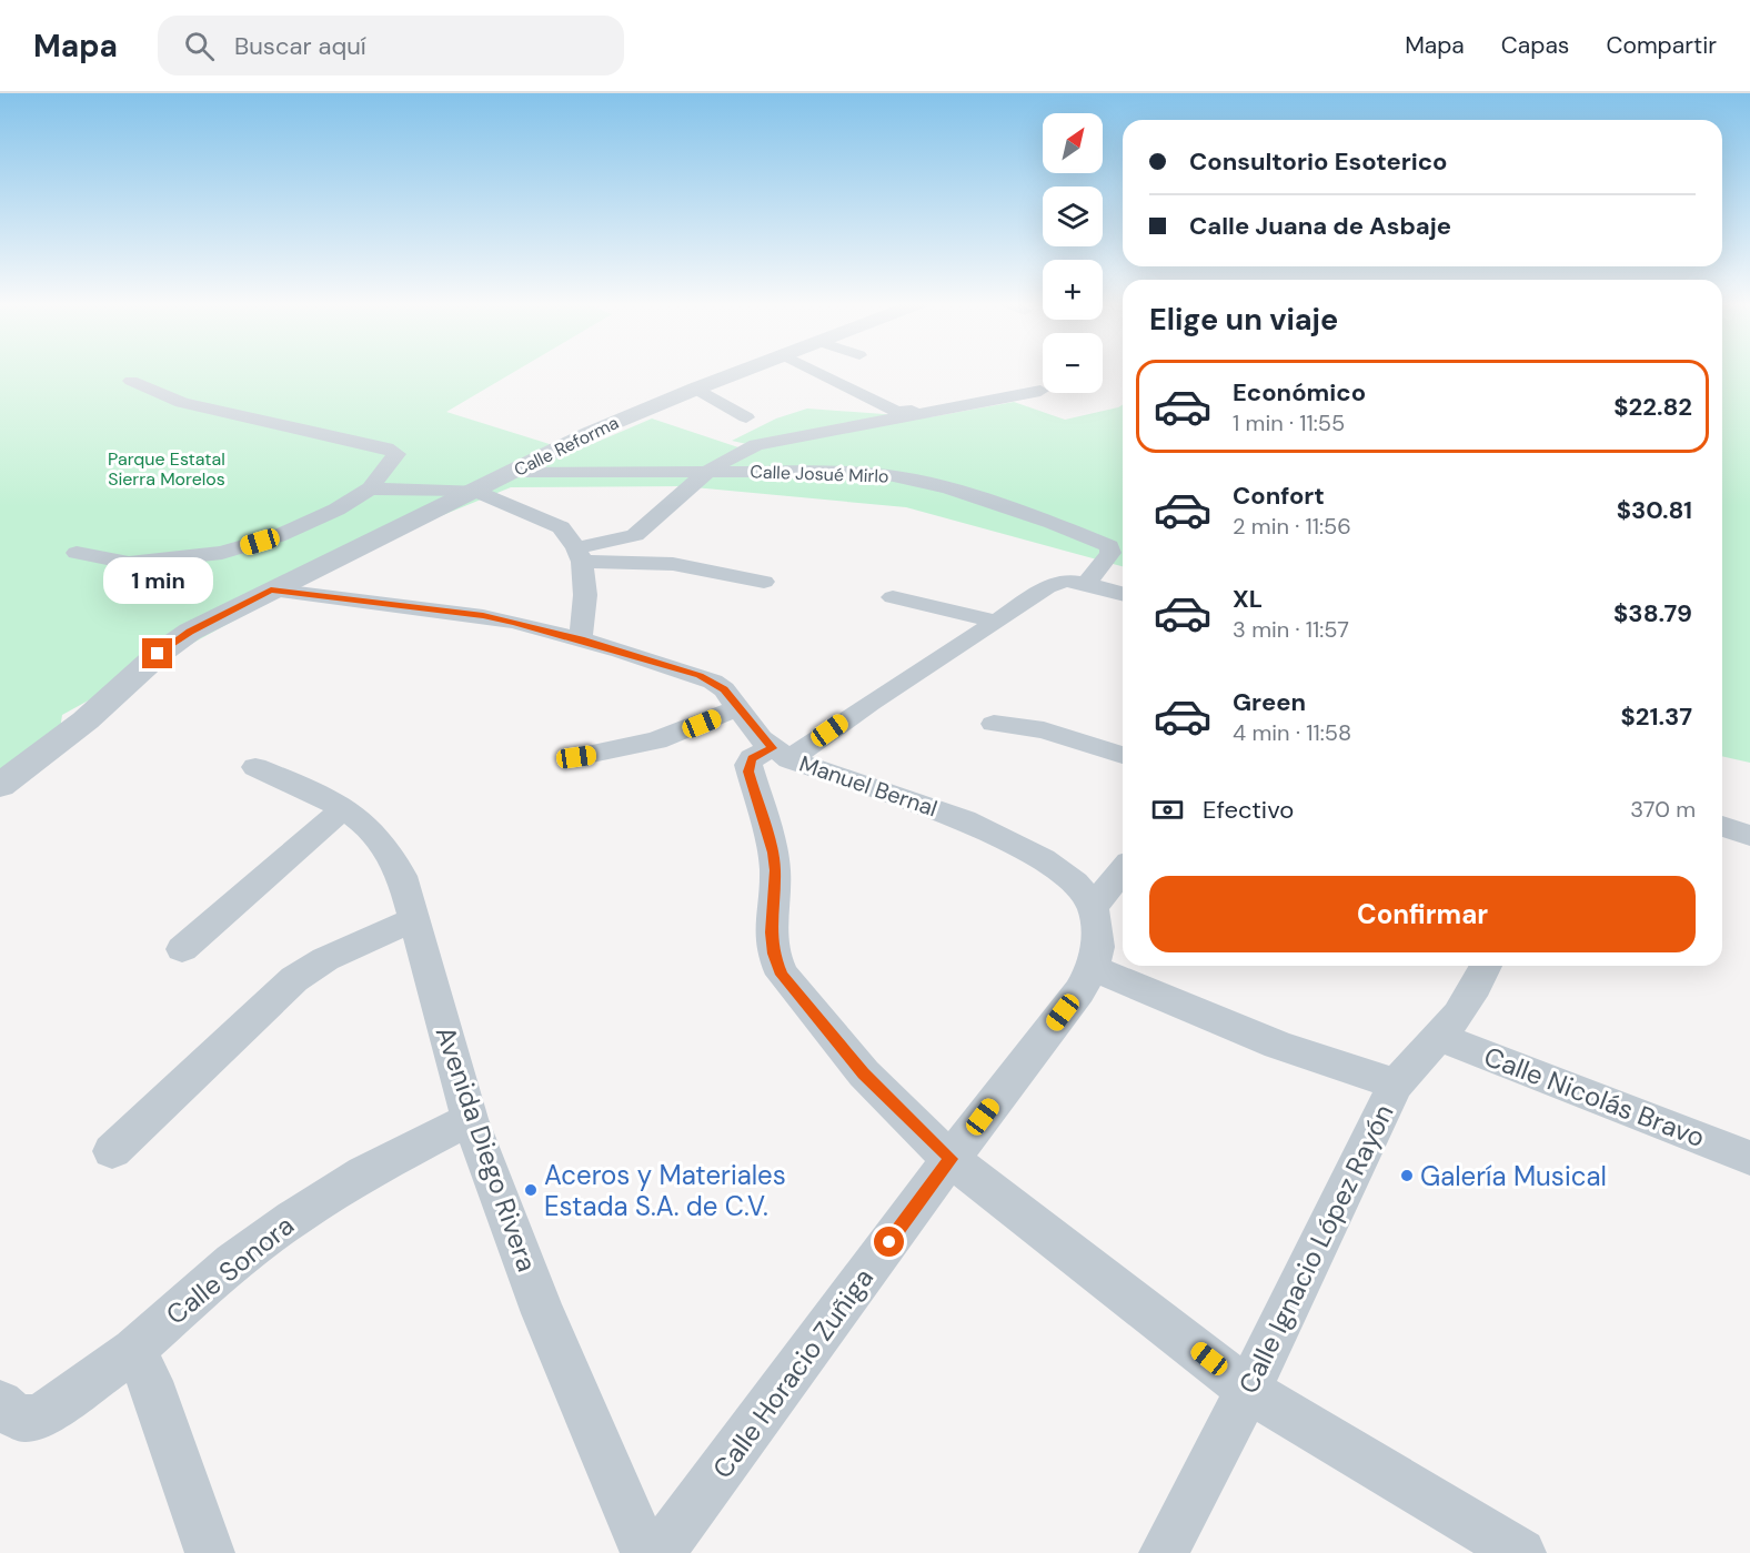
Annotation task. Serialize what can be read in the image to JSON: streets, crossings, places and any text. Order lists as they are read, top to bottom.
{
  "streets": {
    "street": [
      "Calle Reforma",
      "Calle Josué Mirlo",
      "Manuel Bernal",
      "Calle Nicolás Bravo",
      "Avenida Diego Rivera",
      "Calle Ignacio López Rayón",
      "Calle Sonora",
      "Calle Horacio Zuñiga"
    ]
  },
  "crossings": [
    ["Calle Reforma", "Calle Josué Mirlo"],
    ["Calle Reforma", "Manuel Bernal"],
    ["Manuel Bernal", "Calle Horacio Zuñiga"],
    ["Calle Nicolás Bravo", "Calle Ignacio López Rayón"],
    ["Avenida Diego Rivera", "Calle Sonora"]
  ],
  "parks": ["Parque Estatal Sierra Morelos"],
  "places": ["Galería Musical", "Aceros y Materiales Estada S.A. de C.V."],
  "north": "top right",
  "page": {
    "header": "Mapa",
    "search": "Buscar aquí",
    "nav": ["Mapa", "Capas", "Compartir"],
    "map_buttons": ["+", "−"],
    "banner": ["Consultorio Esoterico", "Calle Juana de Asbaje"],
    "heading": "Elige un viaje",
    "list": [
      {
        "name": "Económico",
        "note": "1 min · 11:55",
        "value": "$22.82"
      },
      {
        "name": "Confort",
        "note": "2 min · 11:56",
        "value": "$30.81"
      },
      {
        "name": "XL",
        "note": "3 min · 11:57",
        "value": "$38.79"
      },
      {
        "name": "Green",
        "note": "4 min · 11:58",
        "value": "$21.37"
      }
    ],
    "bubble": "1 min",
    "pay": ["Efectivo", "370 m"],
    "buttons": "Confirmar"
  }
}
